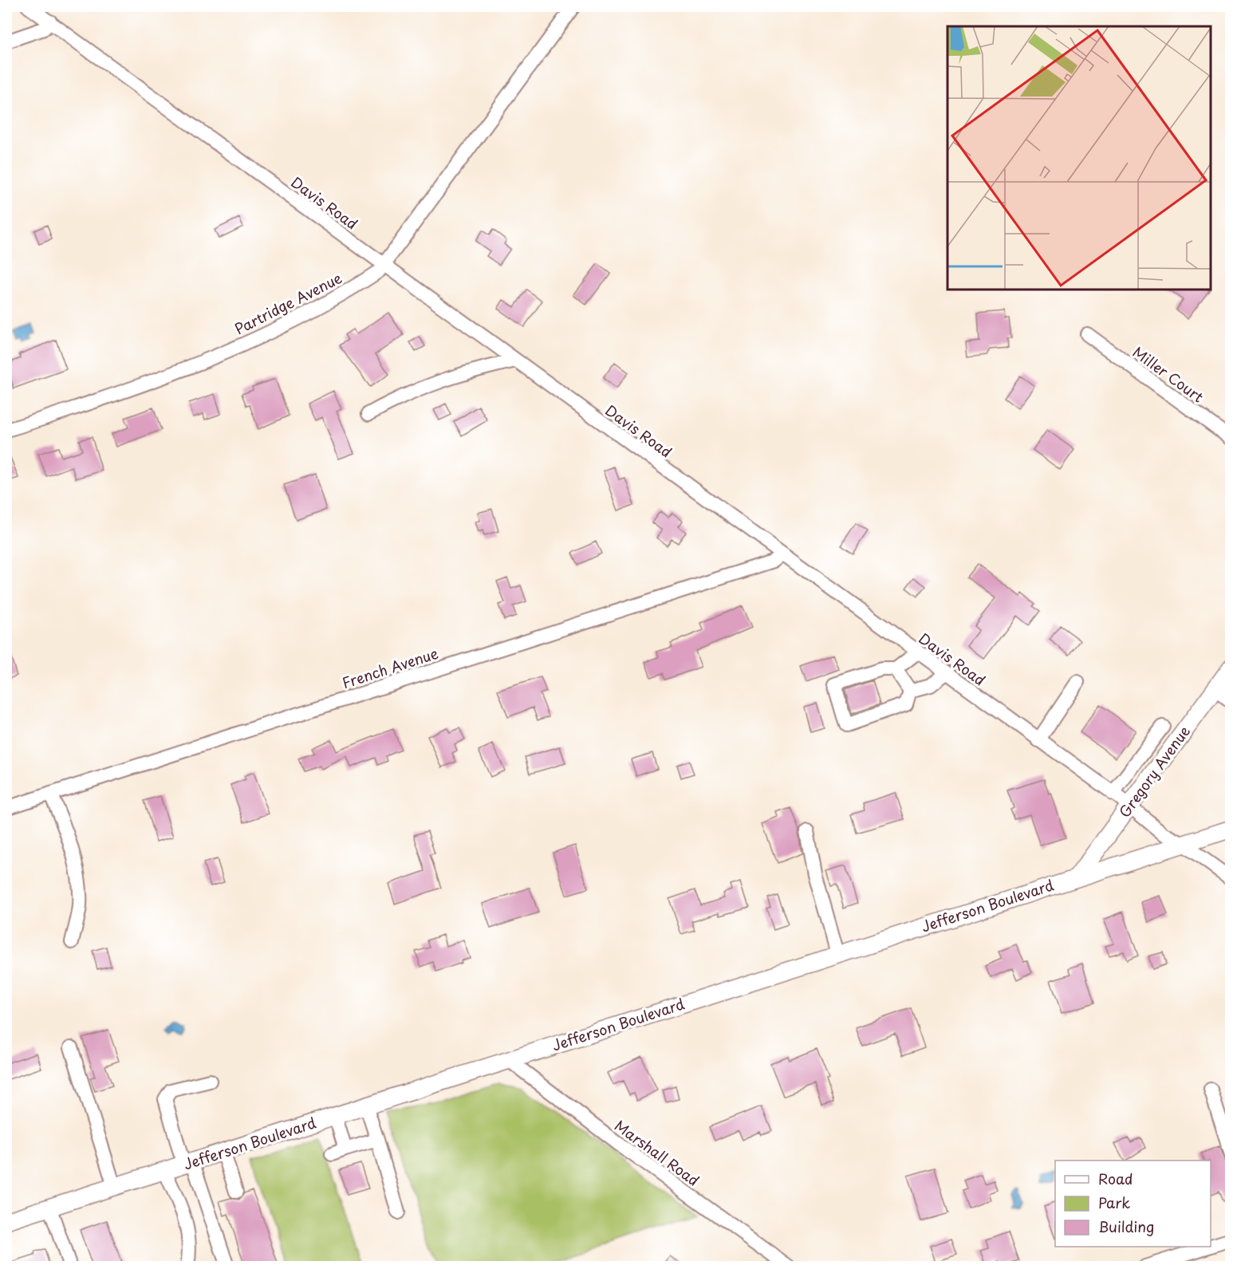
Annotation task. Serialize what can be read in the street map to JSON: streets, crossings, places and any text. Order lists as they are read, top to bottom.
{
  "streets": {
    "main road": ["Gregory Avenue", "Jefferson Boulevard"],
    "street": [
      "Davis Road",
      "Partridge Avenue",
      "Miller Court",
      "French Avenue",
      "Marshall Road"
    ]
  },
  "crossings": [
    ["Davis Road", "Partridge Avenue"],
    ["Davis Road", "French Avenue"],
    ["Davis Road", "Gregory Avenue"],
    ["Davis Road", "Jefferson Boulevard"],
    ["Gregory Avenue", "Jefferson Boulevard"],
    ["Jefferson Boulevard", "Marshall Road"]
  ],
  "legend": ["Road", "Park", "Building"]
}
